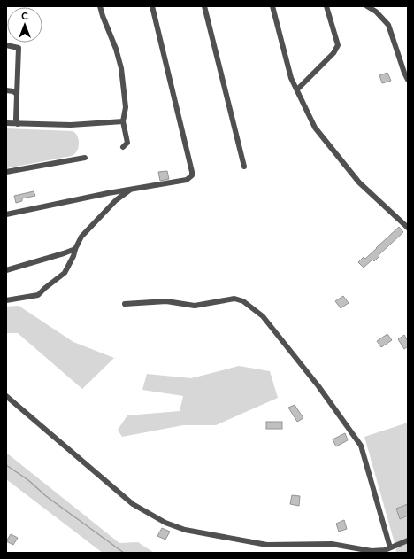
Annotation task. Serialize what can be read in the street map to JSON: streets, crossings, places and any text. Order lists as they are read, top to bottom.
{
  "north": "top"
}
